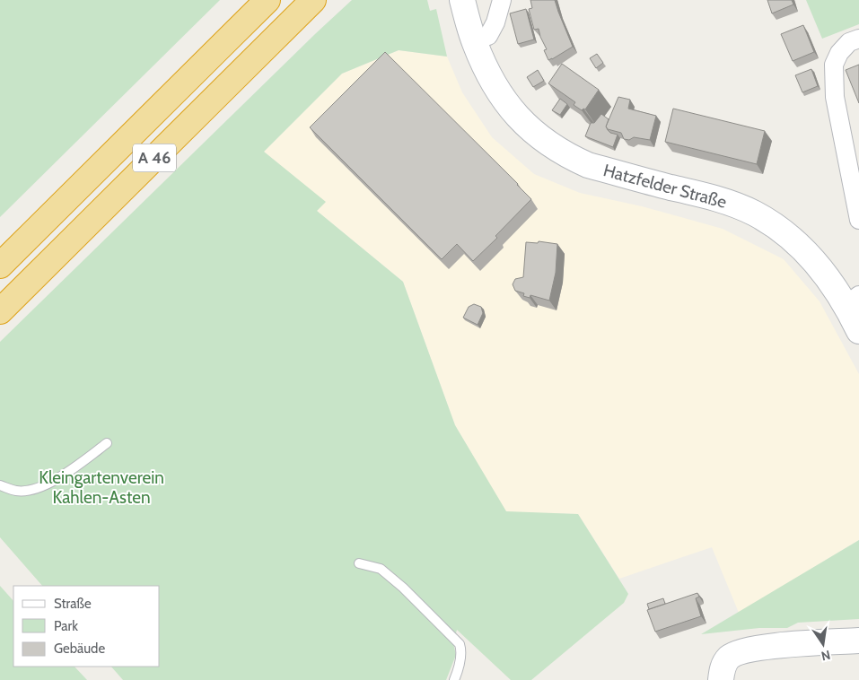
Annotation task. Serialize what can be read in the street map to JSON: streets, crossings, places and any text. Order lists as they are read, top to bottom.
{
  "streets": {
    "highway": ["A 46"],
    "main road": ["Hatzfelder Straße"]
  },
  "parks": ["Kleingartenverein Kahlen-Asten"],
  "legend": ["Straße", "Park", "Gebäude"],
  "north": "bottom"
}
